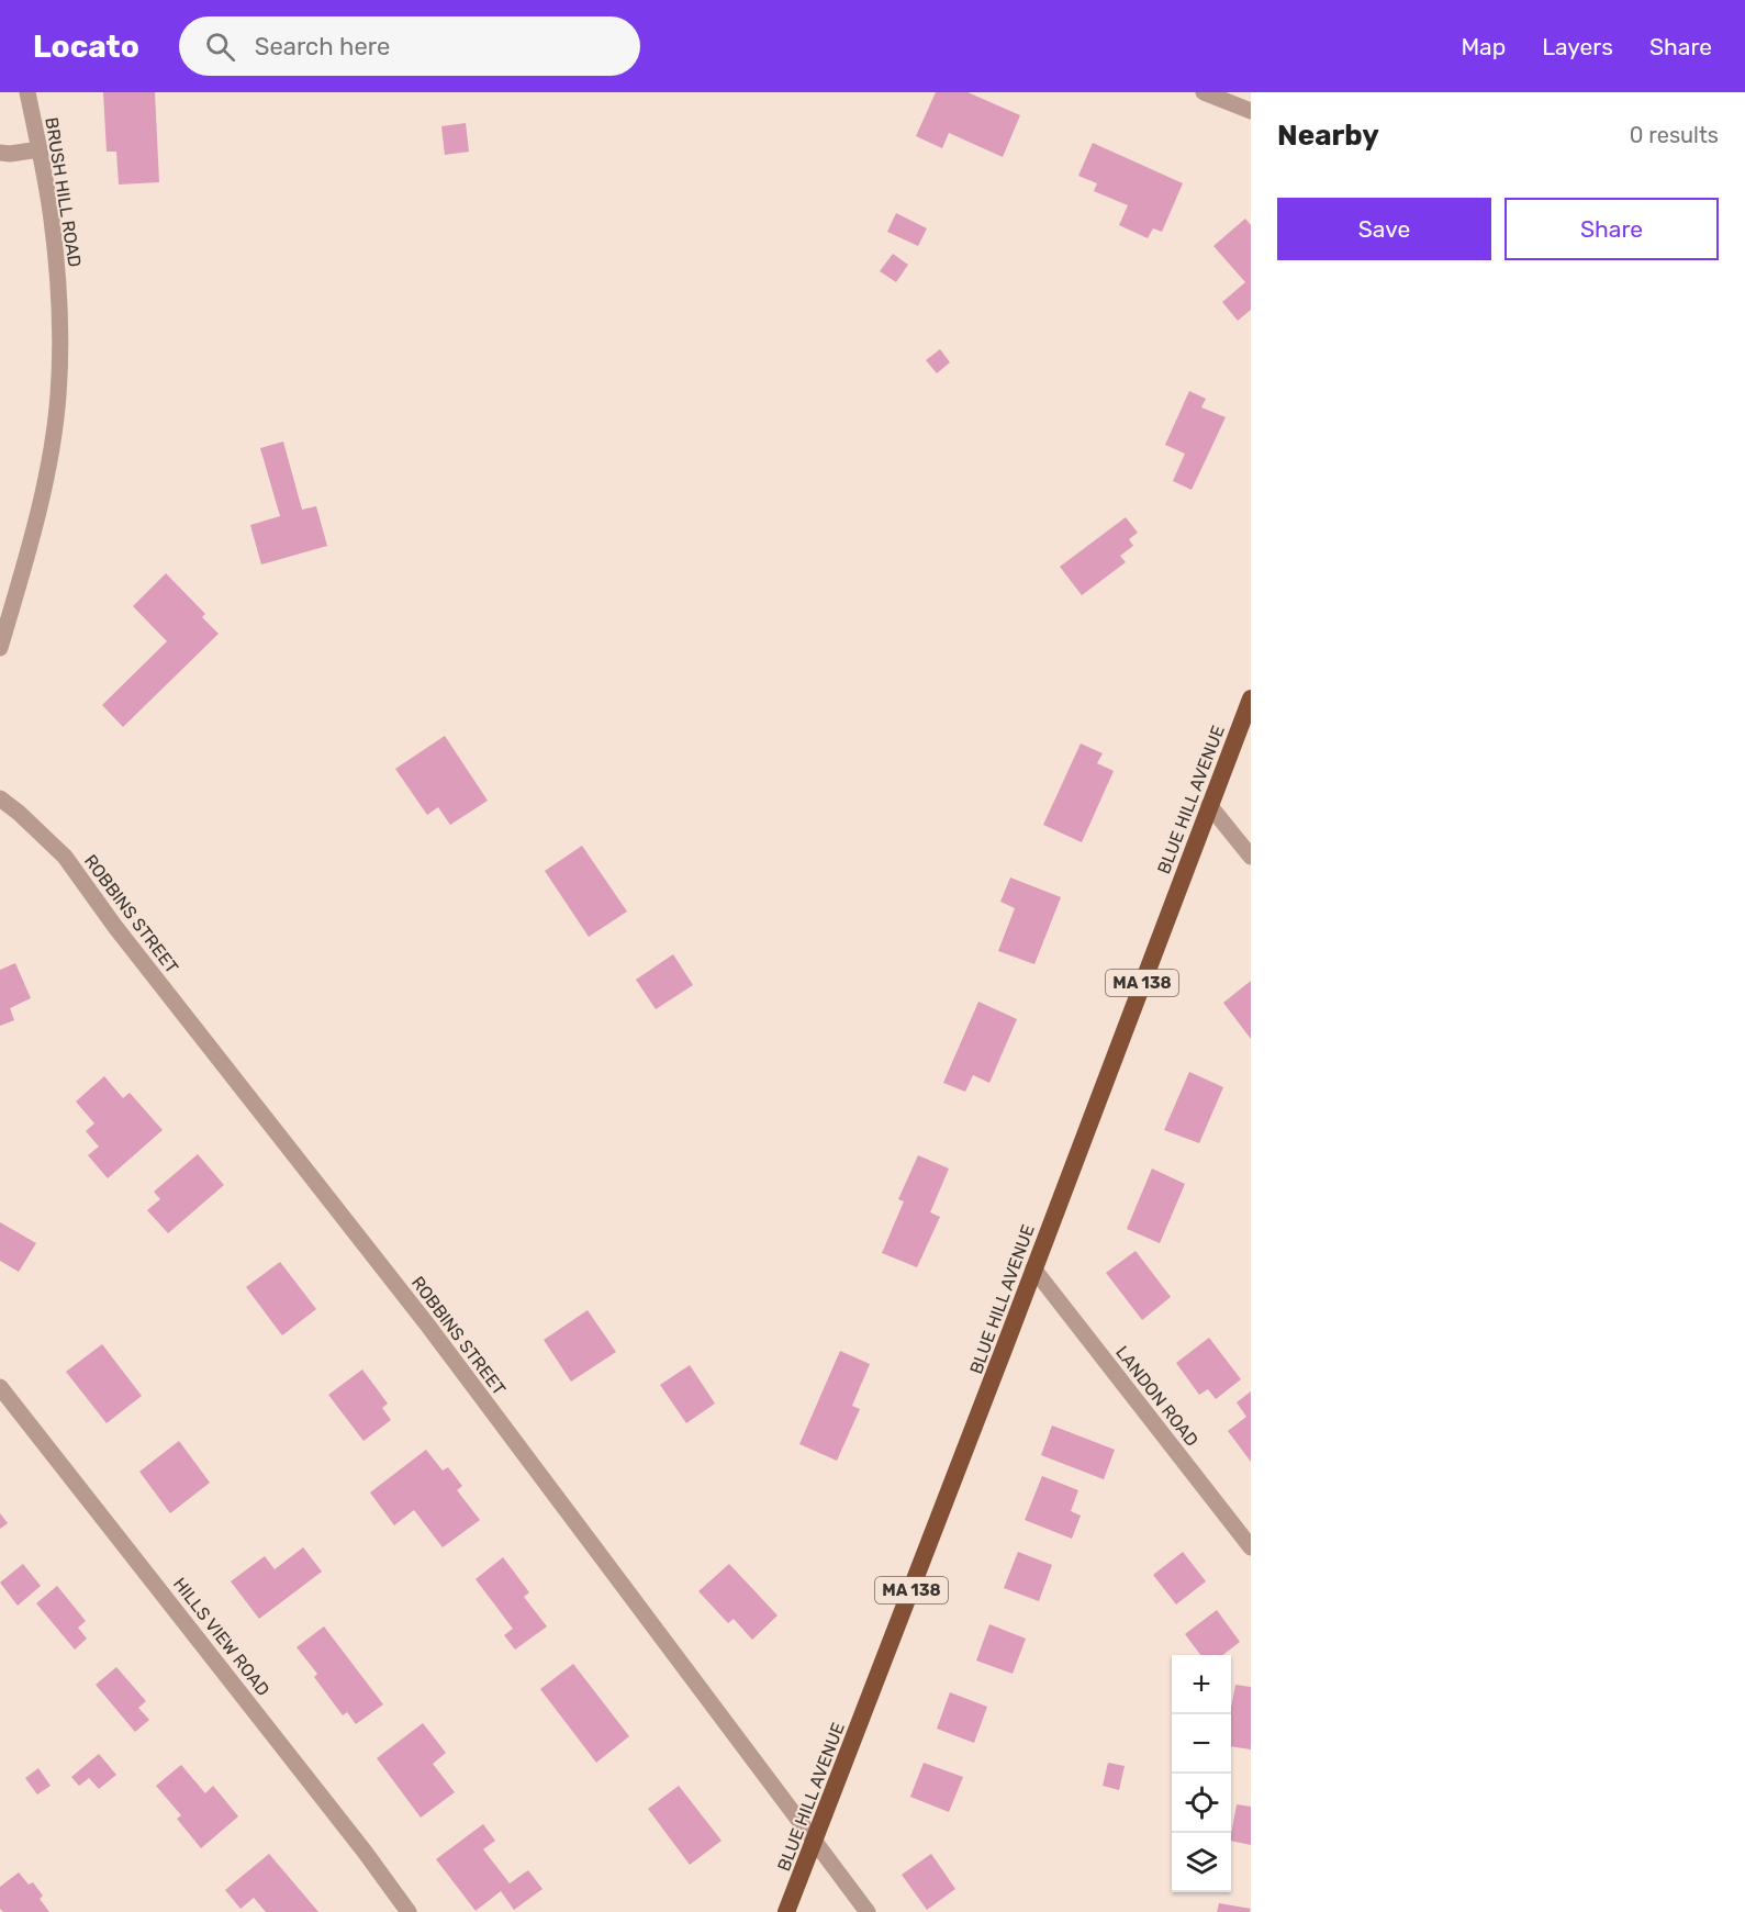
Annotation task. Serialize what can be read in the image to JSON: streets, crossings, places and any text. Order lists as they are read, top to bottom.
{
  "streets": {
    "highway": ["BLUE HILL AVENUE", "MA 138"],
    "street": [
      "BRUSH HILL ROAD",
      "ROBBINS STREET",
      "LANDON ROAD",
      "HILLS VIEW ROAD"
    ]
  },
  "crossings": [
    ["BLUE HILL AVENUE", "ROBBINS STREET"],
    ["BLUE HILL AVENUE", "LANDON ROAD"]
  ],
  "page": {
    "header": "Locato",
    "search": "Search here",
    "nav": ["Map", "Layers", "Share"],
    "heading": ["Nearby", "0 results"],
    "buttons": ["Save", "Share"],
    "map_buttons": ["+", "−"]
  }
}
